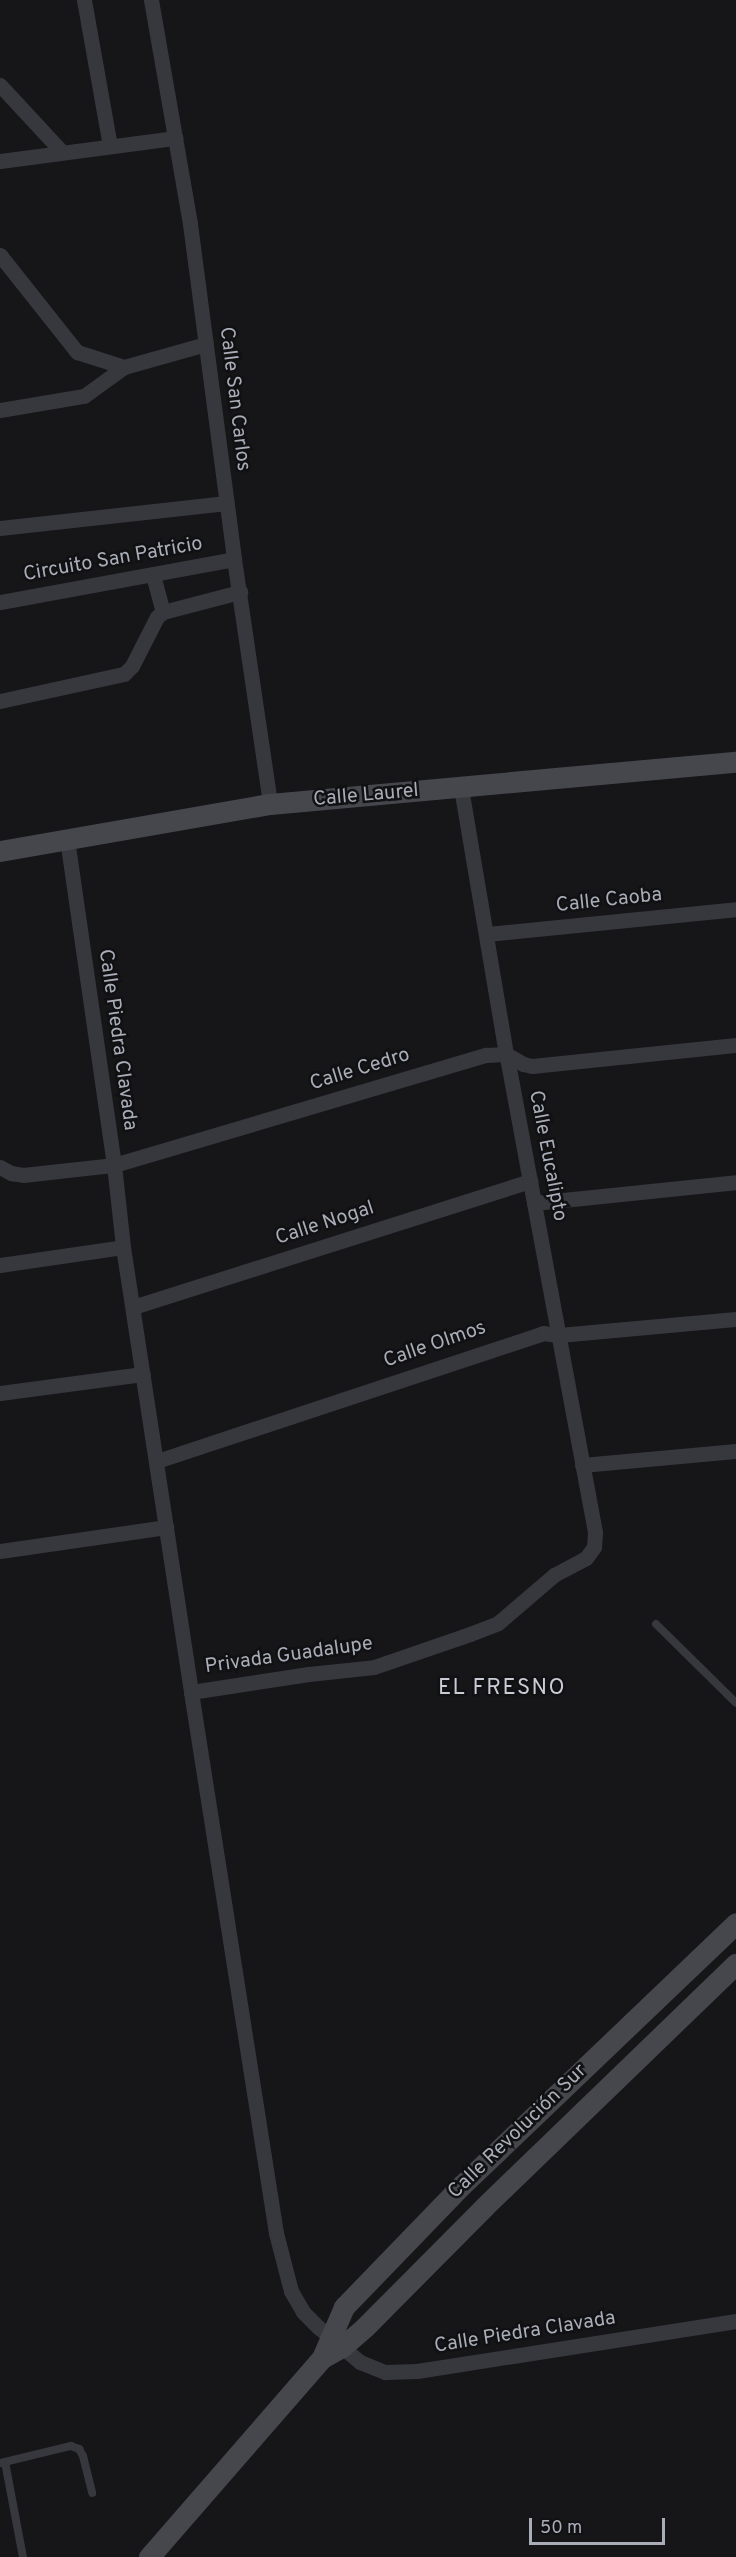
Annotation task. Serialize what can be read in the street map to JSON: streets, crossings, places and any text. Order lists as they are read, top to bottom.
{
  "streets": {
    "main road": ["Calle Laurel", "Calle Revolución Sur"],
    "street": [
      "Calle San Carlos",
      "Circuito San Patricio",
      "Calle Caoba",
      "Calle Piedra Clavada",
      "Calle Cedro",
      "Calle Eucalipto",
      "Calle Nogal",
      "Calle Olmos",
      "Privada Guadalupe"
    ]
  },
  "crossings": [
    ["Calle San Carlos", "Circuito San Patricio"],
    ["Calle San Carlos", "Calle Laurel"],
    ["Calle Laurel", "Calle Piedra Clavada"],
    ["Calle Laurel", "Calle Eucalipto"],
    ["Calle Caoba", "Calle Eucalipto"],
    ["Calle Piedra Clavada", "Calle Cedro"],
    ["Calle Piedra Clavada", "Calle Nogal"],
    ["Calle Piedra Clavada", "Calle Olmos"],
    ["Calle Piedra Clavada", "Privada Guadalupe"],
    ["Calle Piedra Clavada", "Calle Revolución Sur"],
    ["Calle Cedro", "Calle Eucalipto"],
    ["Calle Eucalipto", "Calle Nogal"],
    ["Calle Eucalipto", "Calle Olmos"],
    ["Calle Eucalipto", "Privada Guadalupe"]
  ],
  "districts": ["EL FRESNO"],
  "scale_bar": "50 m"
}
